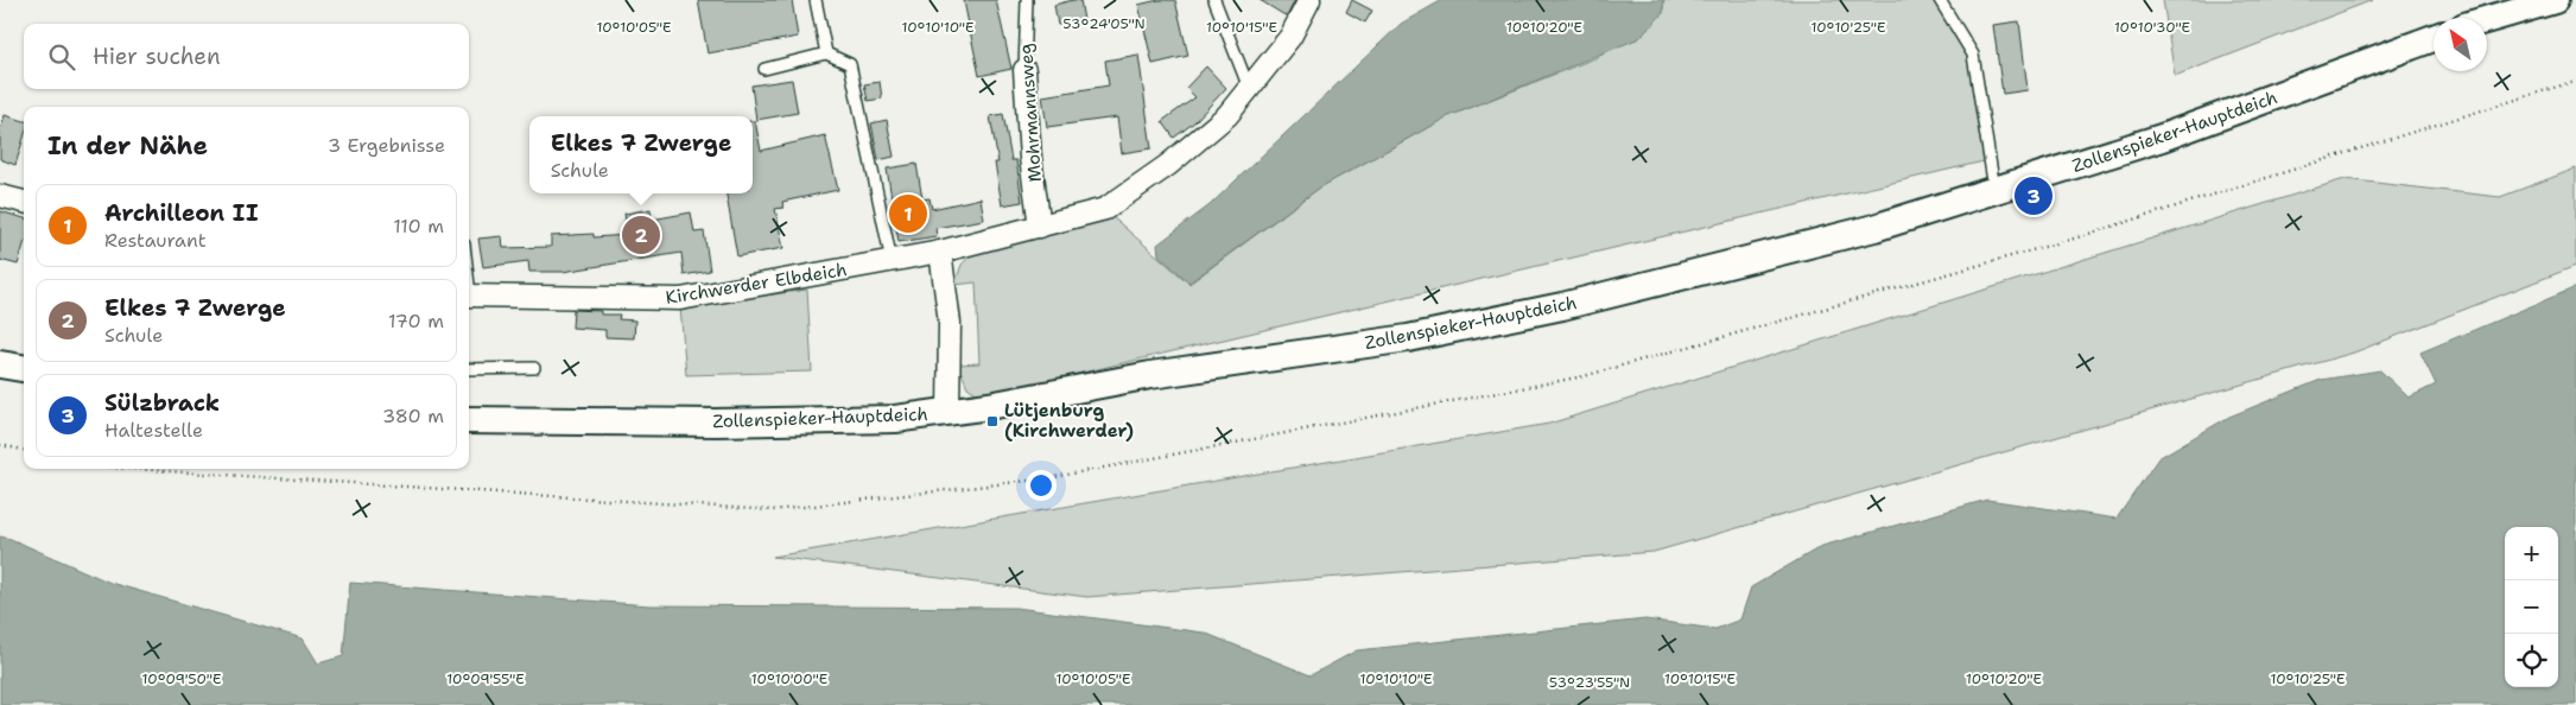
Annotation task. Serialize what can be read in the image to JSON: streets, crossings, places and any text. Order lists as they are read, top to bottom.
{
  "streets": {
    "street": ["Mohrmannsweg", "Zollenspieker-Hauptdeich", "Kirchwerder Elbdeich"]
  },
  "crossings": [
    ["Mohrmannsweg", "Kirchwerder Elbdeich"]
  ],
  "places": {
    "transit": ["Lütjenburg (Kirchwerder)"]
  },
  "north": "top left",
  "page": {
    "search": "Hier suchen",
    "heading": ["In der Nähe", "3 Ergebnisse"],
    "popup": ["Elkes 7 Zwerge", "Schule"],
    "pins": ["3", "1", "2"],
    "list": [
      {
        "mark": "1",
        "name": "Archilleon II",
        "note": "Restaurant",
        "value": "110 m"
      },
      {
        "mark": "2",
        "name": "Elkes 7 Zwerge",
        "note": "Schule",
        "value": "170 m"
      },
      {
        "mark": "3",
        "name": "Sülzbrack",
        "note": "Haltestelle",
        "value": "380 m"
      }
    ],
    "map_buttons": ["+", "−"]
  },
  "coordinates": [
    "53°24'05\"N",
    "10°10'05\"E",
    "10°10'10\"E",
    "10°10'15\"E",
    "10°10'20\"E",
    "10°10'25\"E",
    "10°10'30\"E",
    "10°09'50\"E",
    "10°09'55\"E",
    "10°10'00\"E",
    "53°23'55\"N"
  ]
}
